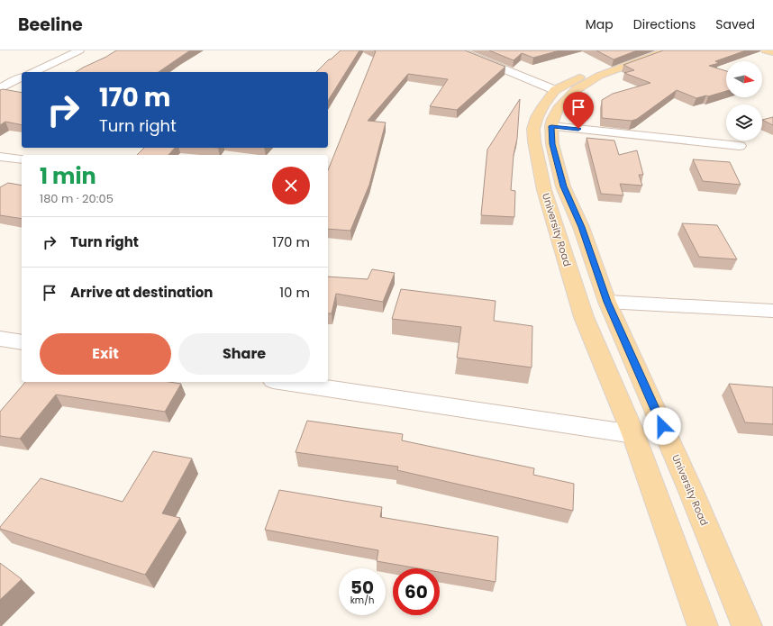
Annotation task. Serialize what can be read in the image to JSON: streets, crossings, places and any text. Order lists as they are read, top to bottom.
{
  "streets": {
    "main road": ["University Road"]
  },
  "north": "right",
  "page": {
    "header": "Beeline",
    "nav": ["Map", "Directions", "Saved"],
    "turn": ["170 m", "Turn right"],
    "heading": ["1 min", "180 m · 20:05"],
    "list": [
      {
        "name": "Turn right",
        "value": "170 m"
      },
      {
        "name": "Arrive at destination",
        "value": "10 m"
      }
    ],
    "buttons": ["Exit", "Share"],
    "speed": "50 km/h",
    "limit": "60"
  }
}
